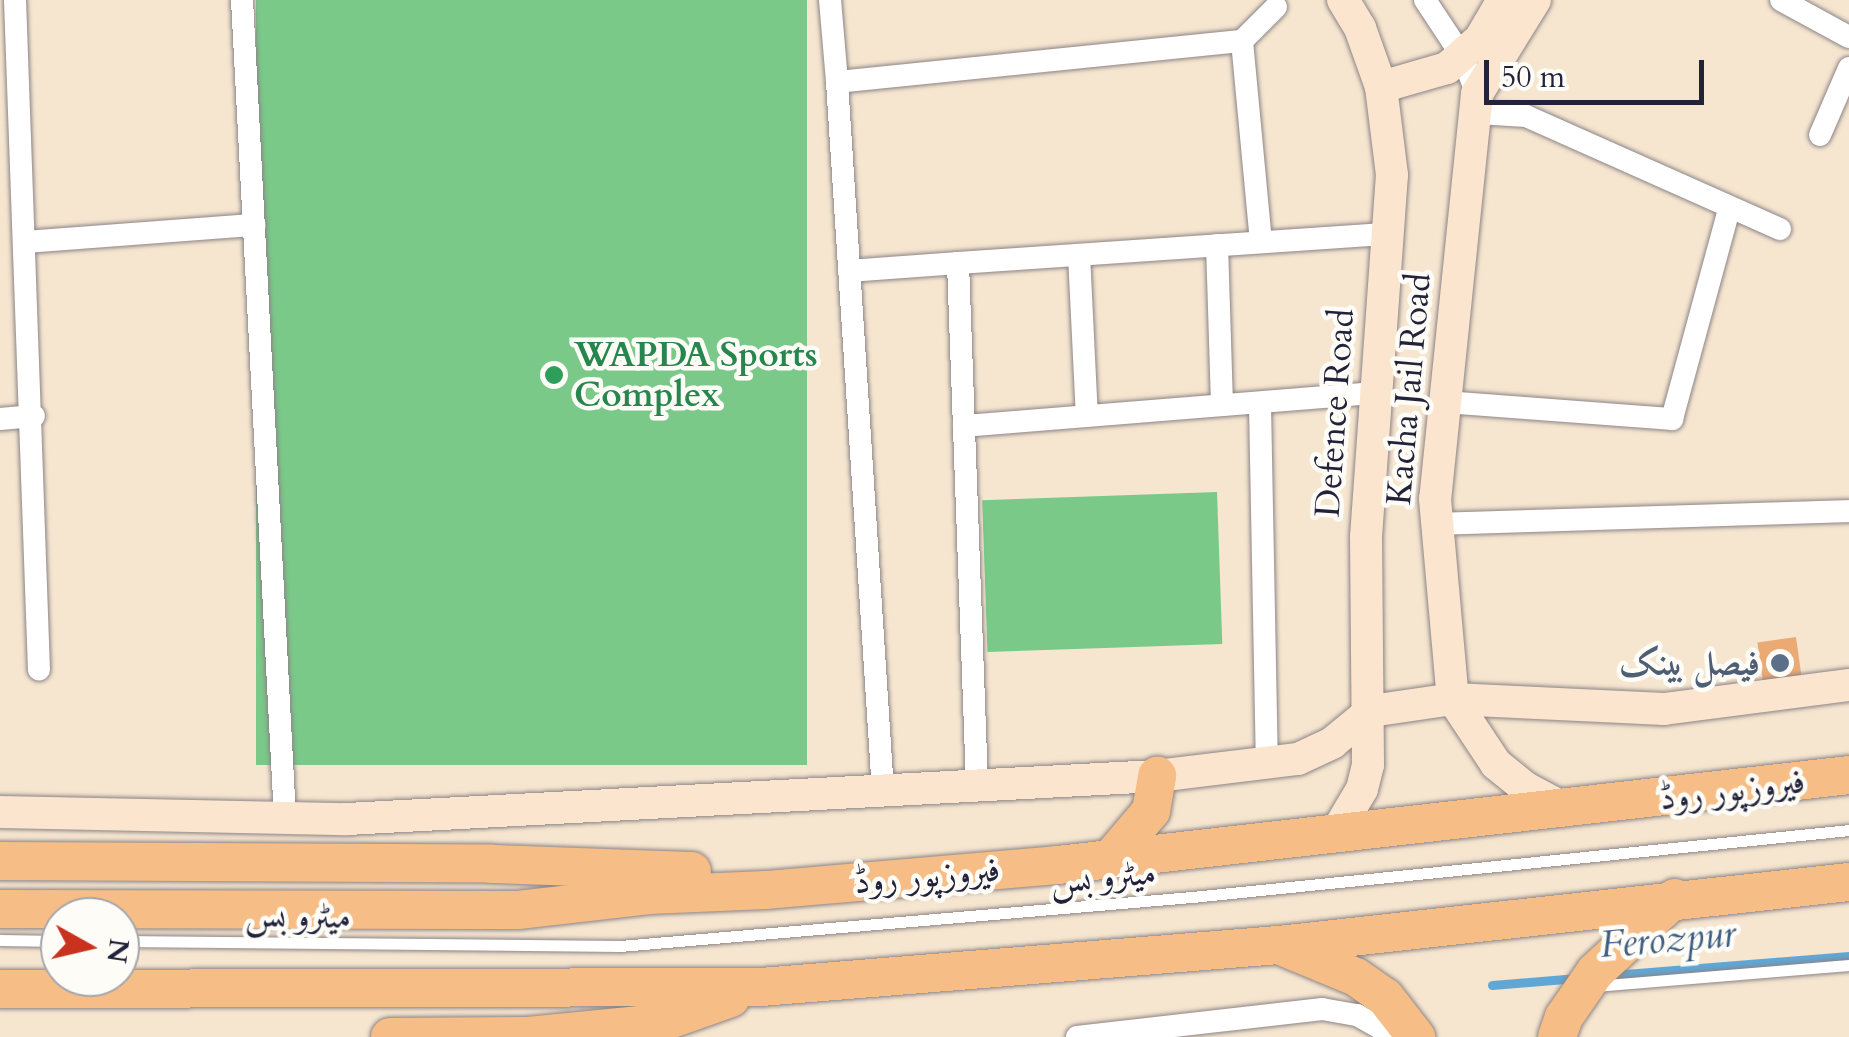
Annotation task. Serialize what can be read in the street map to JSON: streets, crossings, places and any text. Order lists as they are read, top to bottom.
{
  "streets": {
    "main road": ["فیروزپور روڈ"],
    "street": ["Kacha Jail Road", "Defence Road"],
    "lane": ["میٹرو بس"]
  },
  "crossings": [
    ["Kacha Jail Road", "فیروزپور روڈ"],
    ["Defence Road", "فیروزپور روڈ"]
  ],
  "water": ["Ferozpur"],
  "places": ["WAPDA Sports Complex", "فیصل بینک"],
  "scale_bar": "50 m",
  "north": "right"
}
